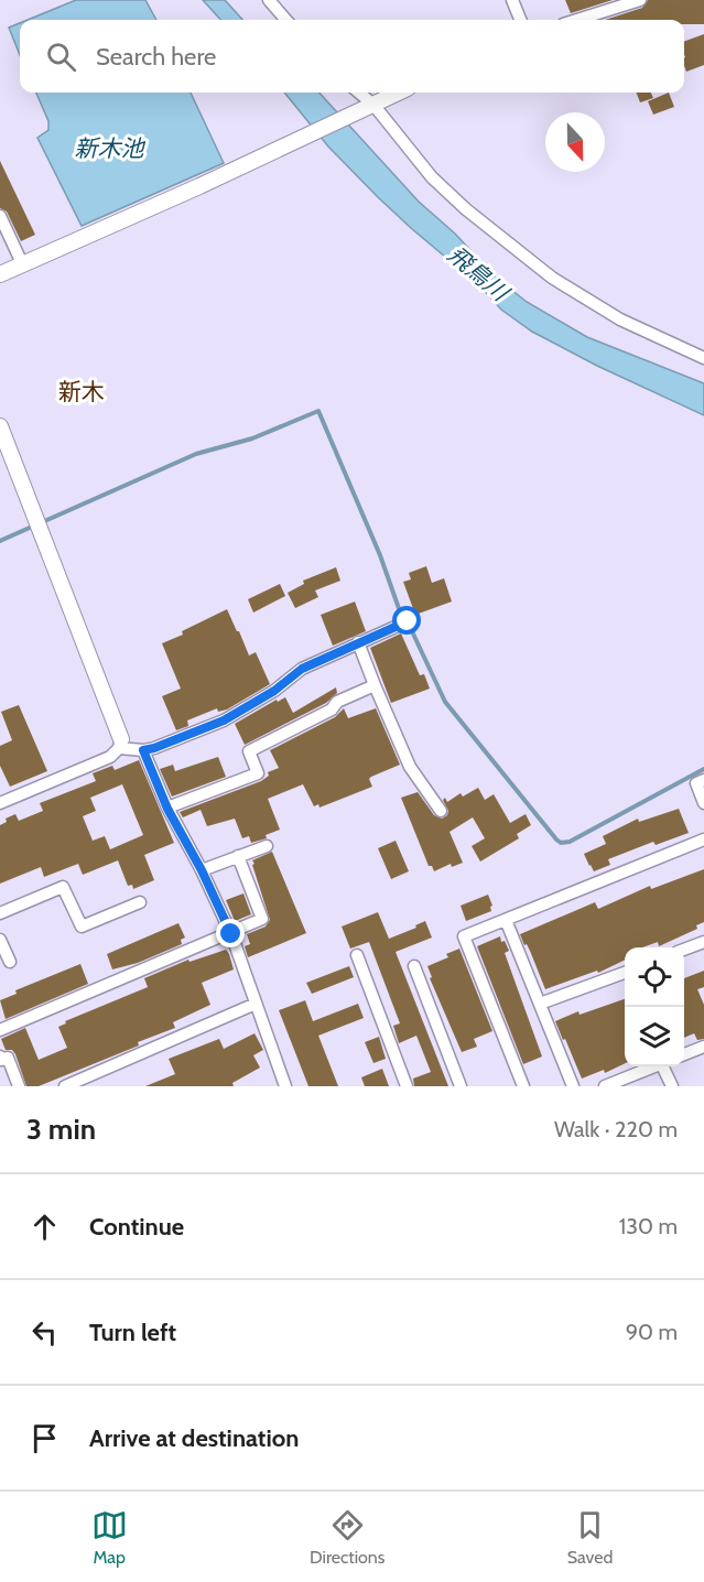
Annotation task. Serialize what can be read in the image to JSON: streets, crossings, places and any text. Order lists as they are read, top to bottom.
{
  "districts": ["新木"],
  "water": ["新木池", "飛鳥川"],
  "north": "bottom",
  "page": {
    "search": "Search here",
    "heading": ["3 min", "Walk · 220 m"],
    "list": [
      ["Continue", "130 m"],
      ["Turn left", "90 m"],
      "Arrive at destination"
    ],
    "nav": ["Map", "Directions", "Saved"]
  }
}
